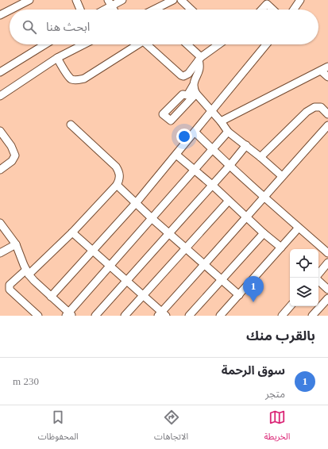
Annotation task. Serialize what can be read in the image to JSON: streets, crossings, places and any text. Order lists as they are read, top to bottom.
{
  "page": {
    "search": "ابحث هنا",
    "pins": "1",
    "heading": "بالقرب منك",
    "list": [
      {
        "mark": "1",
        "name": "سوق الرحمة",
        "note": "متجر",
        "value": "230 m"
      }
    ],
    "nav": ["الخريطة", "الاتجاهات", "المحفوظات"]
  }
}
